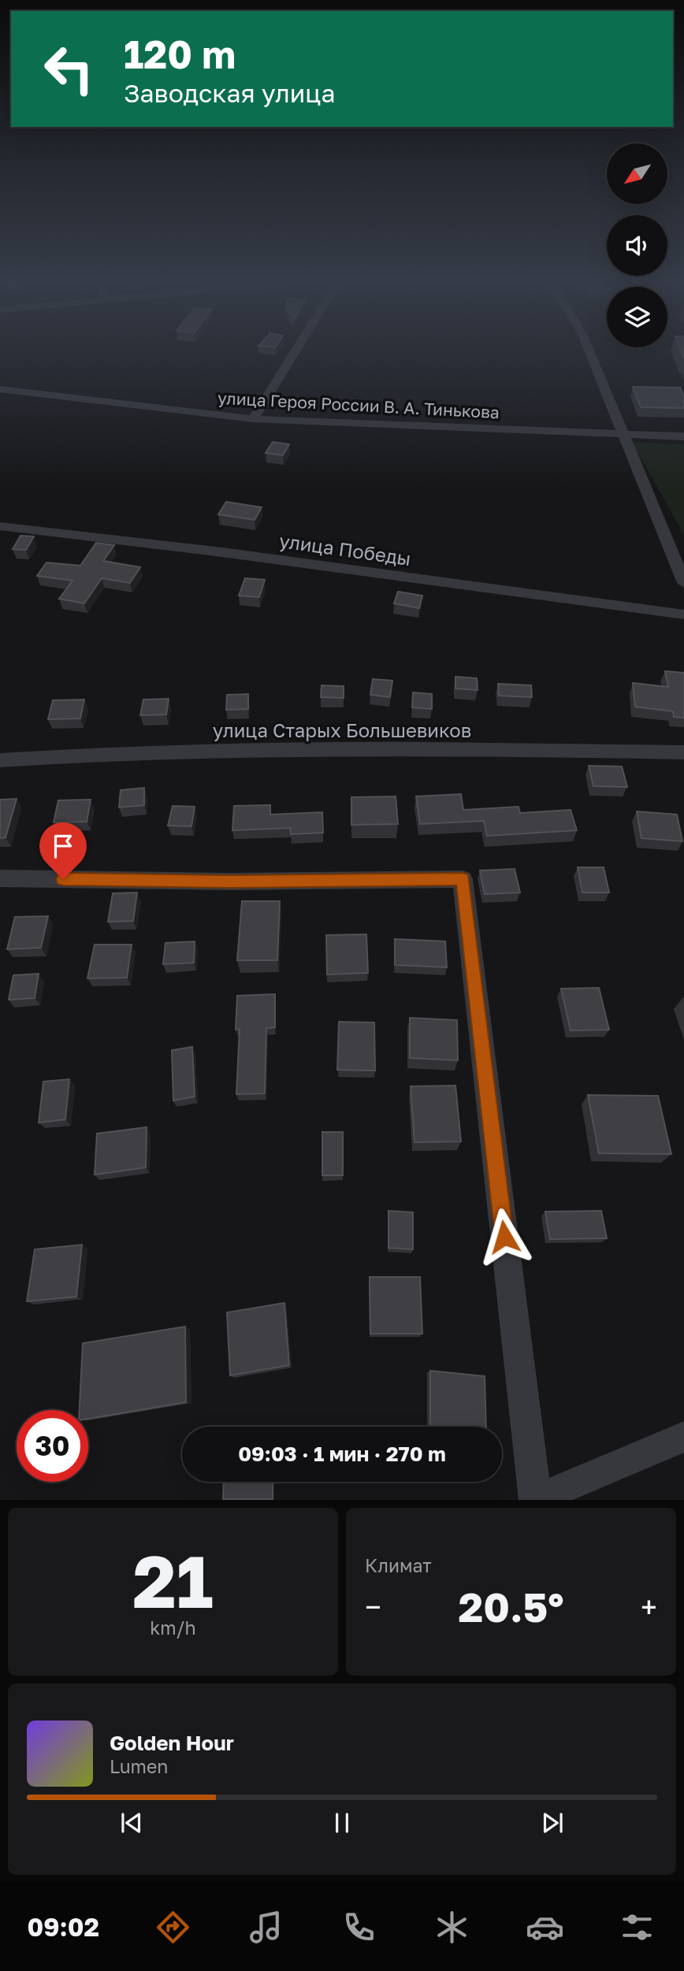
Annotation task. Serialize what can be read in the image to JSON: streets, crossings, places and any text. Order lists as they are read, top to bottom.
{
  "streets": {
    "street": ["улица Героя России В. А. Тинькова", "улица Победы", "улица Старых Большевиков"]
  },
  "north": "bottom left",
  "page": {
    "turn": ["120 m", "Заводская улица"],
    "limit": "30",
    "trip": "09:03 · 1 мин · 270 m",
    "tile": [
      ["21", "km/h"],
      "Климат"
    ],
    "heat": ["−", "20.5°", "+"],
    "song": ["Golden Hour", "Lumen"],
    "tabs": "09:02"
  }
}
